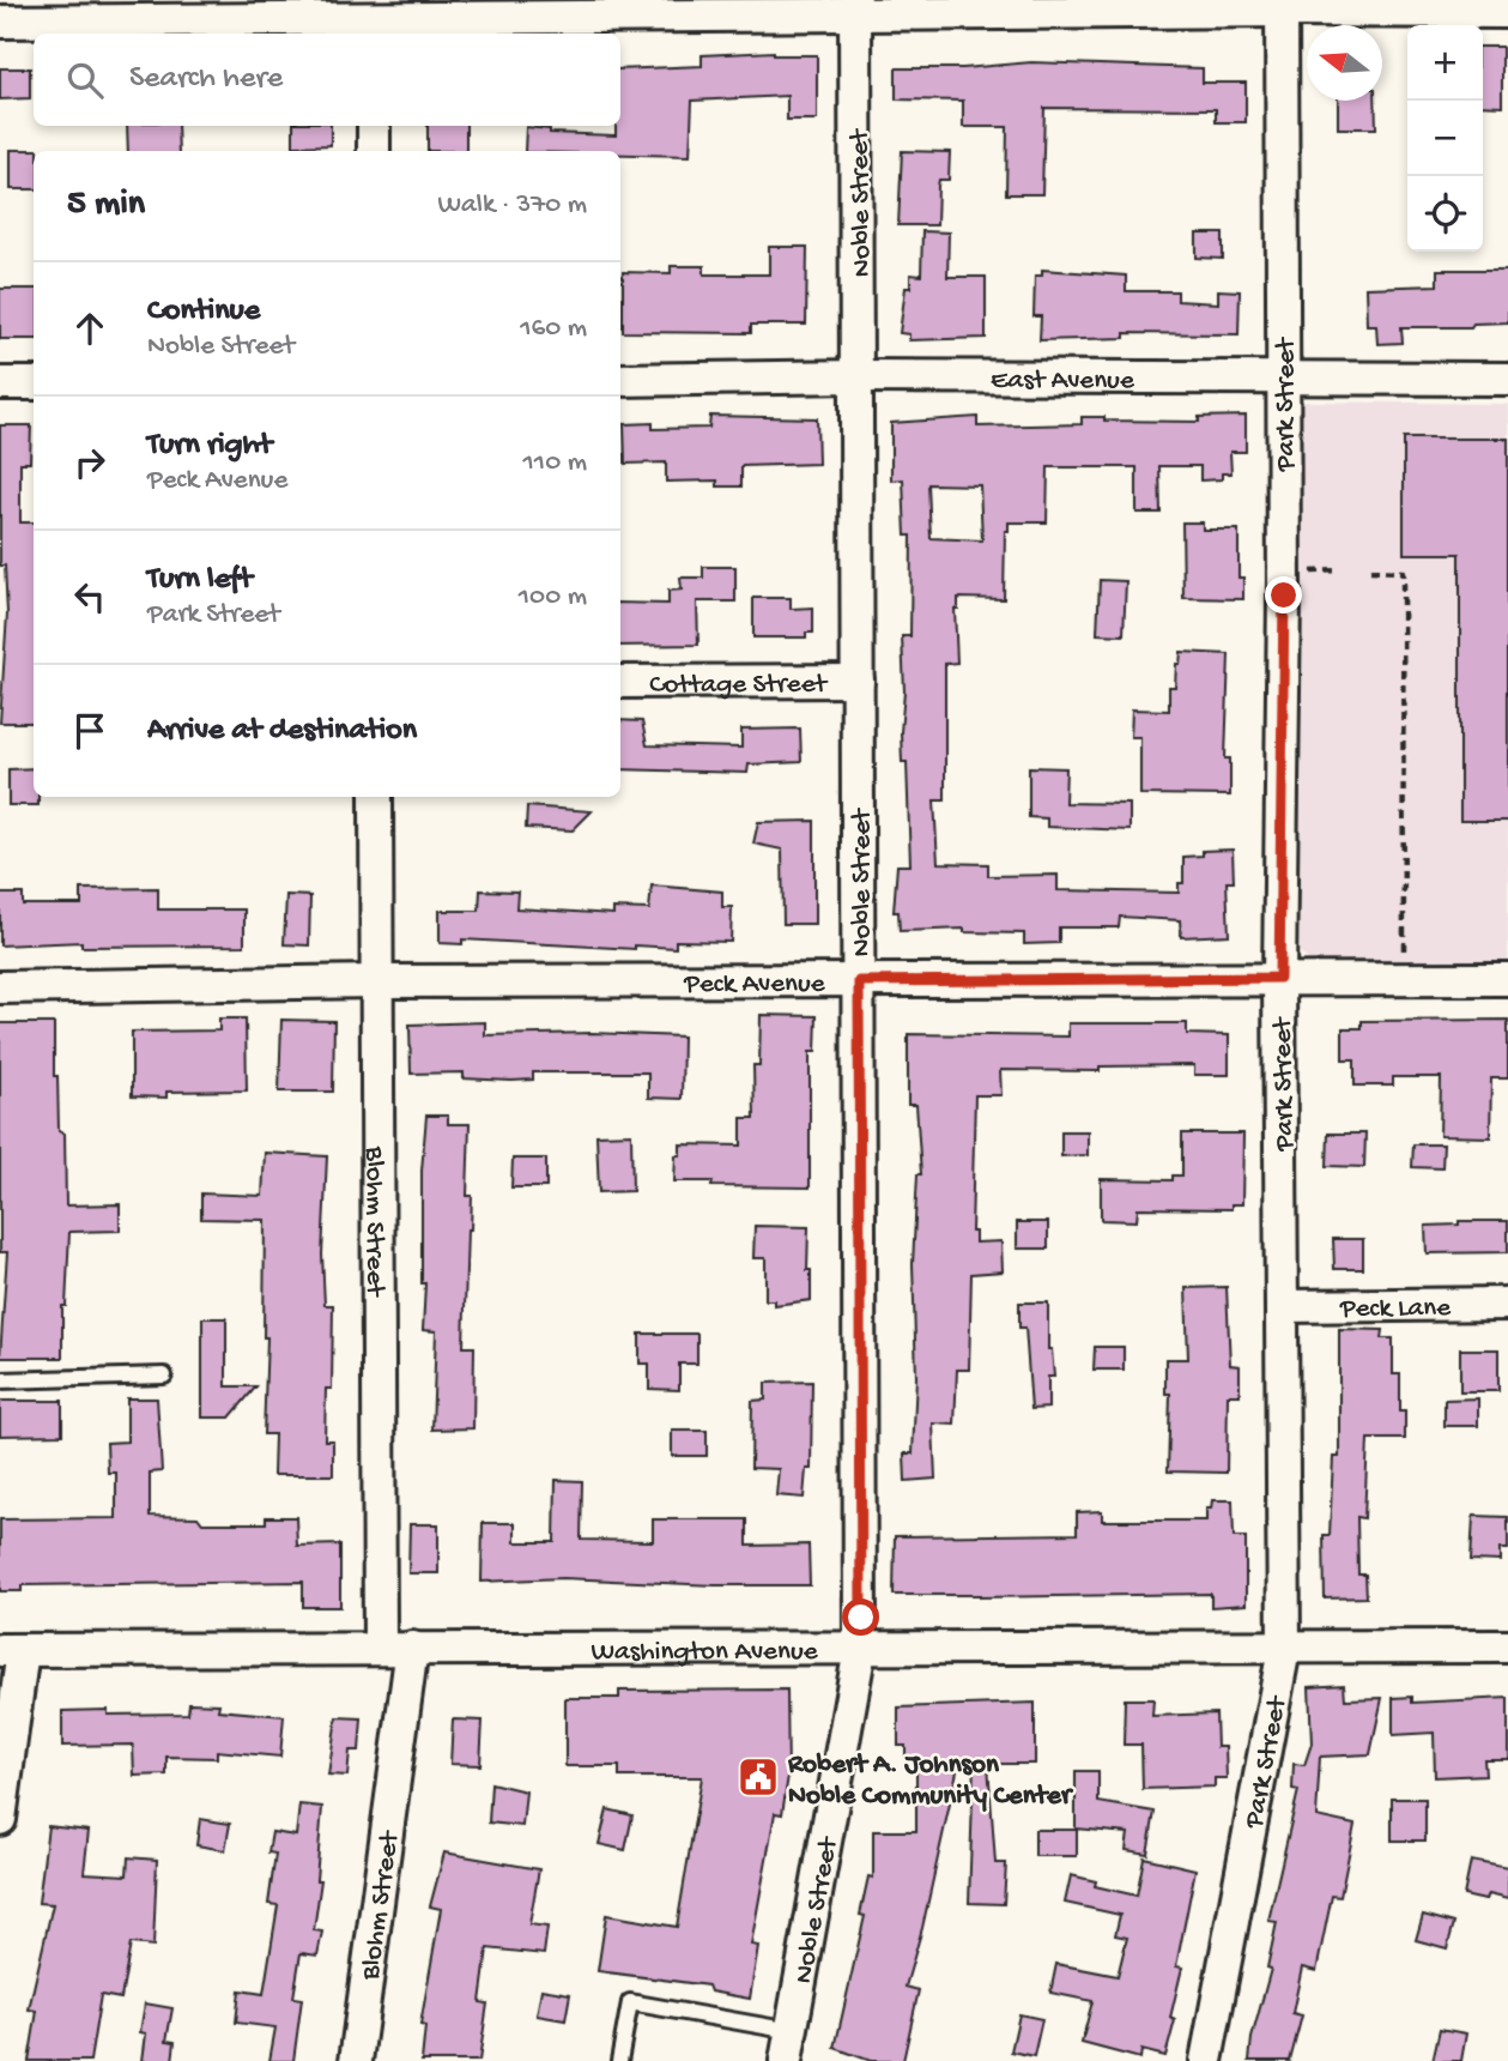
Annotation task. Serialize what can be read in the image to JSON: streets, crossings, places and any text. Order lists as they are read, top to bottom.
{
  "streets": {
    "street": [
      "Noble Street",
      "East Avenue",
      "Park Street",
      "Cottage Street",
      "Peck Avenue",
      "Blohm Street",
      "Peck Lane",
      "Washington Avenue"
    ]
  },
  "crossings": [
    ["Noble Street", "East Avenue"],
    ["Noble Street", "Cottage Street"],
    ["Noble Street", "Peck Avenue"],
    ["Noble Street", "Washington Avenue"],
    ["East Avenue", "Park Street"],
    ["Park Street", "Peck Avenue"],
    ["Park Street", "Peck Lane"],
    ["Park Street", "Washington Avenue"],
    ["Peck Avenue", "Blohm Street"],
    ["Blohm Street", "Washington Avenue"]
  ],
  "places": {
    "public building": ["Robert A. Johnson Noble Community Center"]
  },
  "north": "left",
  "page": {
    "map_buttons": ["+", "−"],
    "search": "Search here",
    "heading": ["5 min", "Walk · 370 m"],
    "list": [
      ["Continue", "Noble Street", "160 m"],
      ["Turn right", "Peck Avenue", "110 m"],
      ["Turn left", "Park Street", "100 m"],
      "Arrive at destination"
    ]
  }
}
